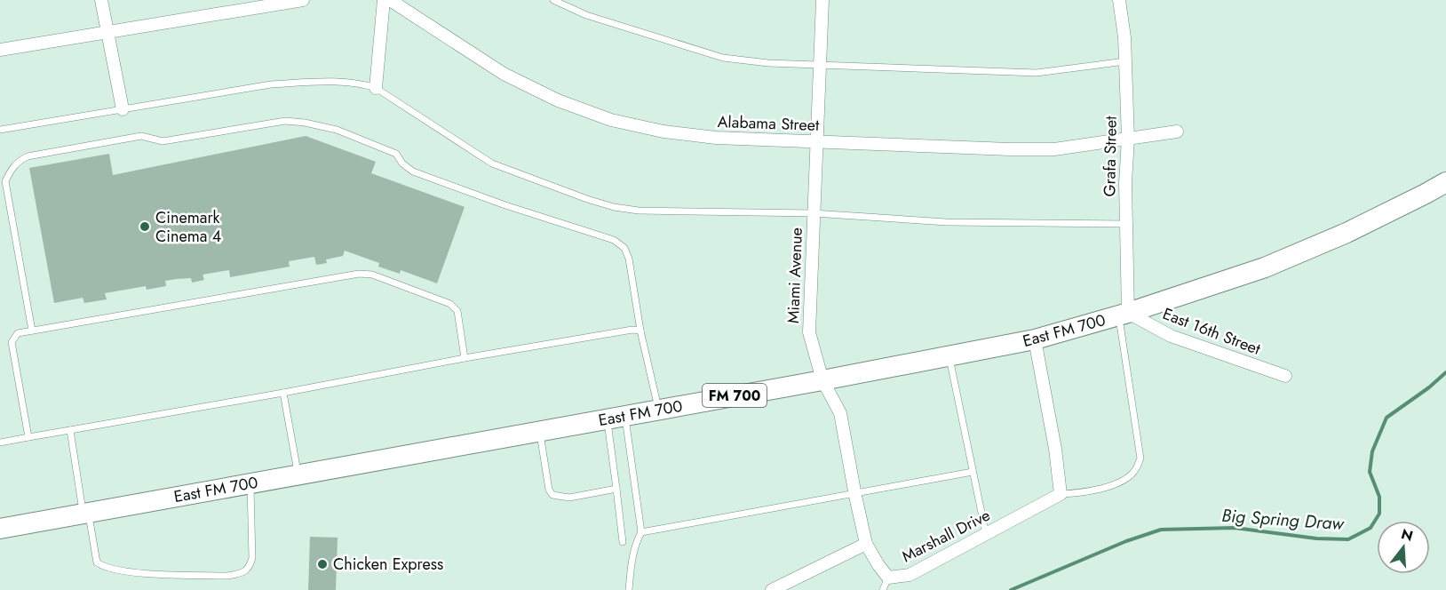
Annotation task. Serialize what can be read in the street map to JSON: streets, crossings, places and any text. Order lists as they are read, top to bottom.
{
  "streets": {
    "main road": ["East FM 700", "FM 700"],
    "street": [
      "Alabama Street",
      "Grafa Street",
      "Miami Avenue",
      "East 16th Street",
      "Marshall Drive"
    ]
  },
  "crossings": [
    ["Alabama Street", "Grafa Street"],
    ["Alabama Street", "Miami Avenue"],
    ["Grafa Street", "East FM 700"],
    ["Grafa Street", "East 16th Street"],
    ["Miami Avenue", "East FM 700"],
    ["Miami Avenue", "Marshall Drive"],
    ["East FM 700", "East 16th Street"]
  ],
  "water": ["Big Spring Draw"],
  "places": ["Cinemark Cinema 4", "Chicken Express"],
  "north": "top"
}
